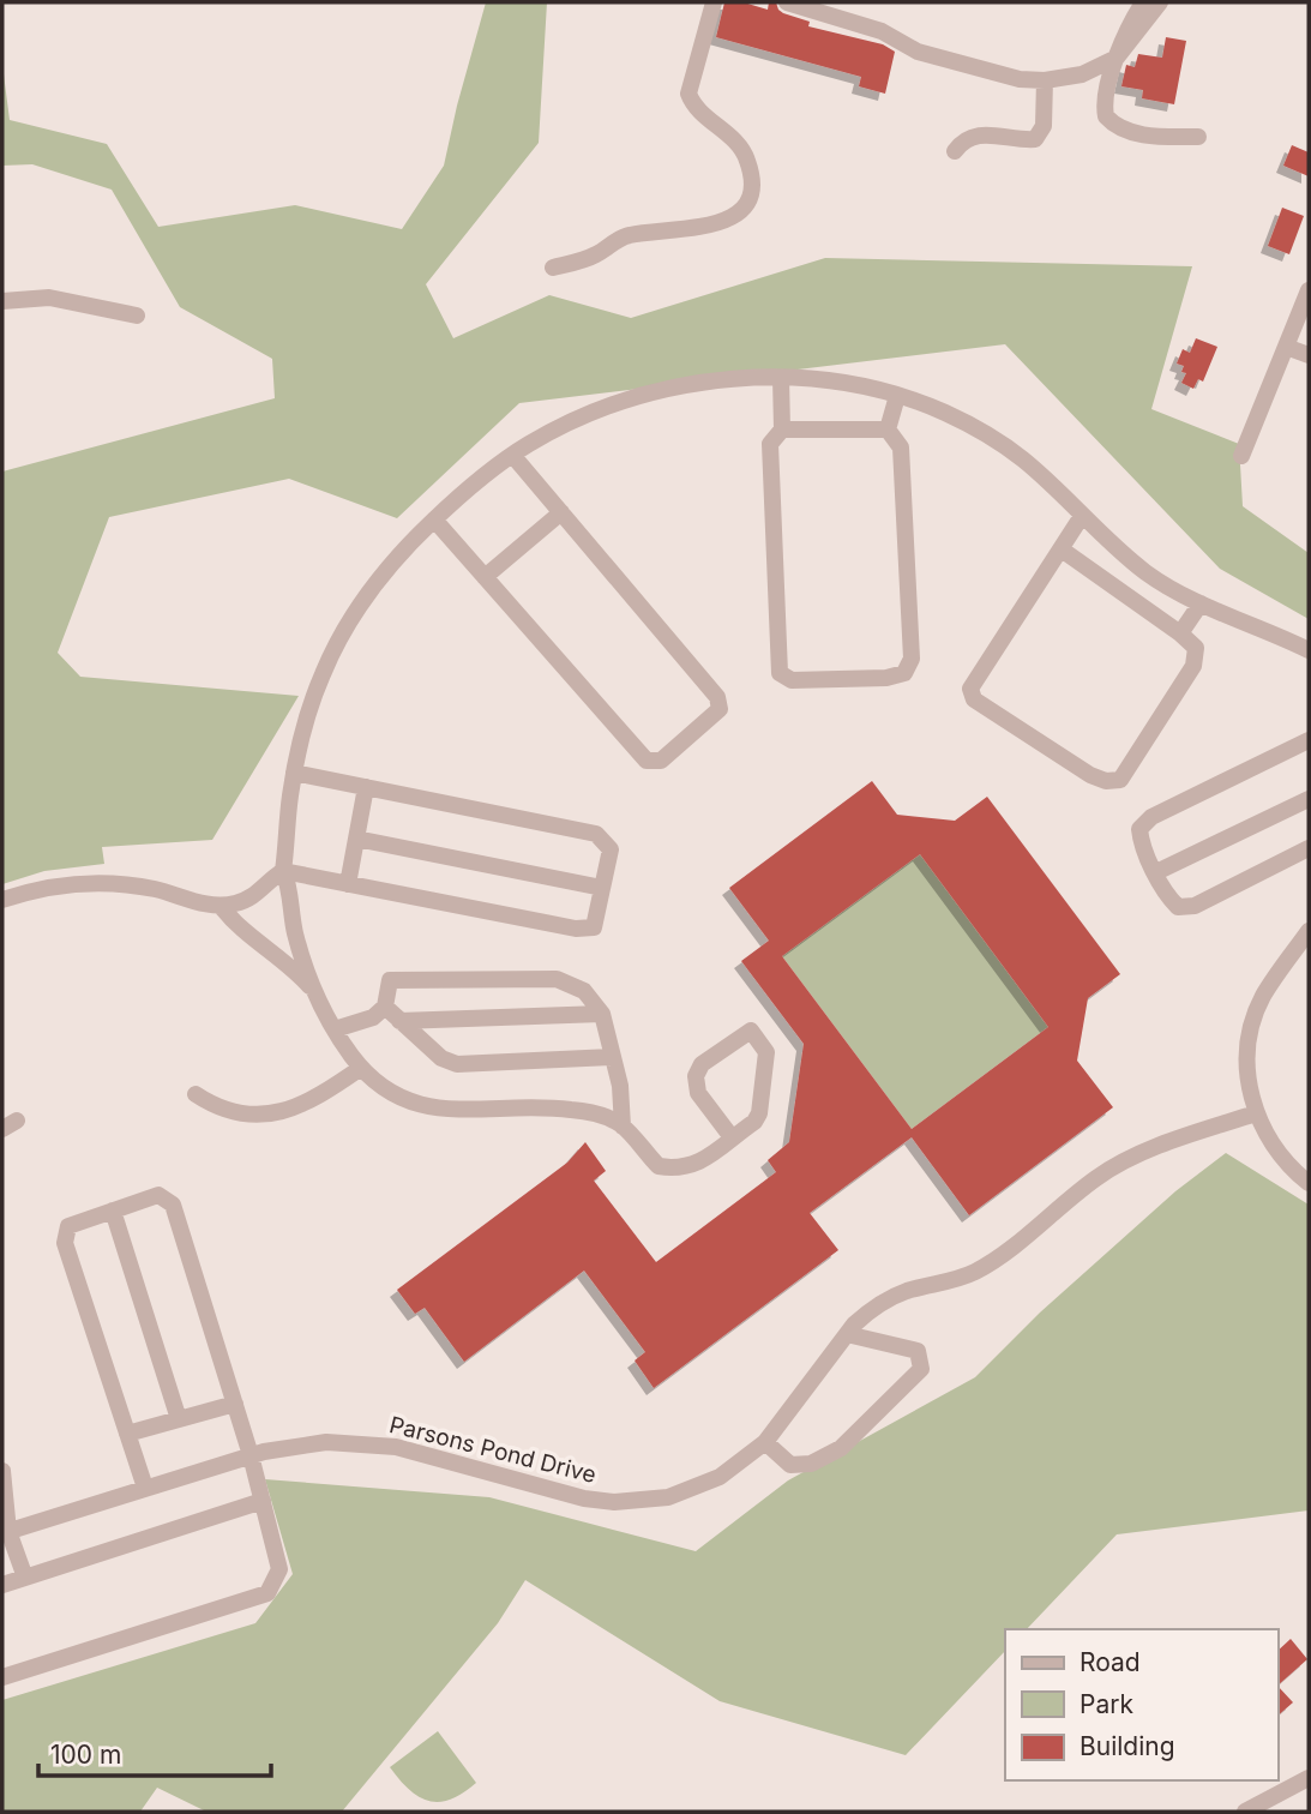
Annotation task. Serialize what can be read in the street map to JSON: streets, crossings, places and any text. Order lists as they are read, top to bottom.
{
  "streets": {
    "street": ["Parsons Pond Drive"]
  },
  "legend": ["Road", "Park", "Building"],
  "scale_bar": "100 m"
}
